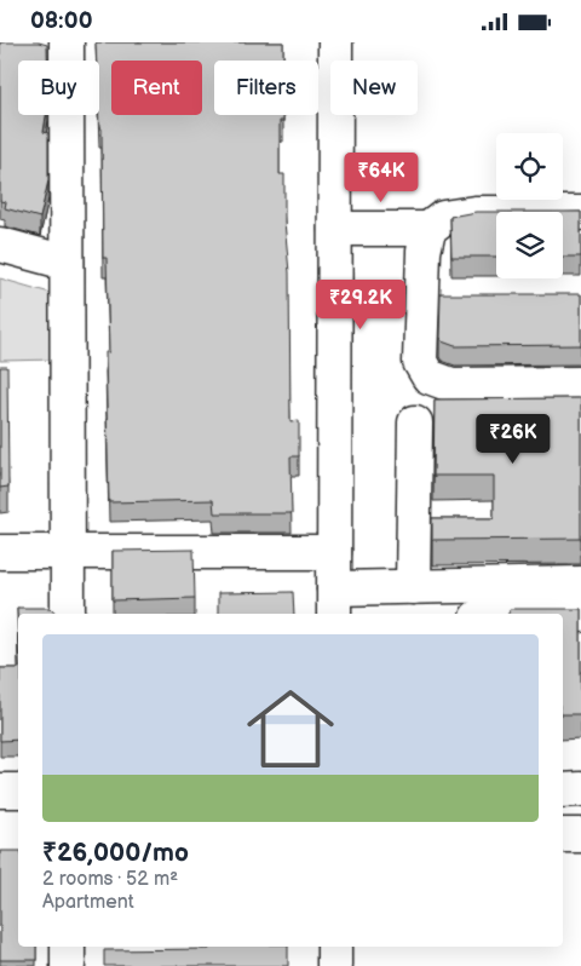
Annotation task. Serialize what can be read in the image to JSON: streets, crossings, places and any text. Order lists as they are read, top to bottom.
{
  "page": {
    "status": "08:00",
    "chip": [
      "Buy",
      "Rent",
      "Filters",
      "New"
    ],
    "price": ["₹64K", "₹29.2K", "₹26K"],
    "list": [
      {
        "name": "₹26,000/mo",
        "note": "2 rooms · 52 m² · Apartment"
      }
    ]
  }
}
